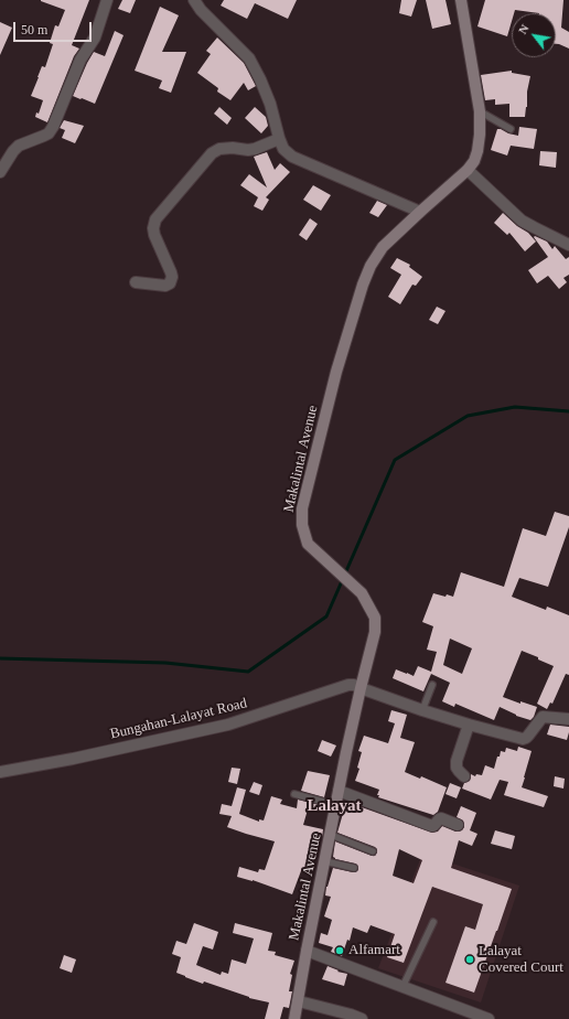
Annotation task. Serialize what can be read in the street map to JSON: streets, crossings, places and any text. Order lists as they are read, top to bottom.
{
  "streets": {
    "main road": ["Makalintal Avenue"],
    "street": ["Bungahan-Lalayat Road"]
  },
  "crossings": [
    ["Makalintal Avenue", "Bungahan-Lalayat Road"]
  ],
  "districts": ["Lalayat"],
  "places": ["Alfamart", "Lalayat Covered Court"],
  "scale_bar": "50 m",
  "north": "top left"
}
